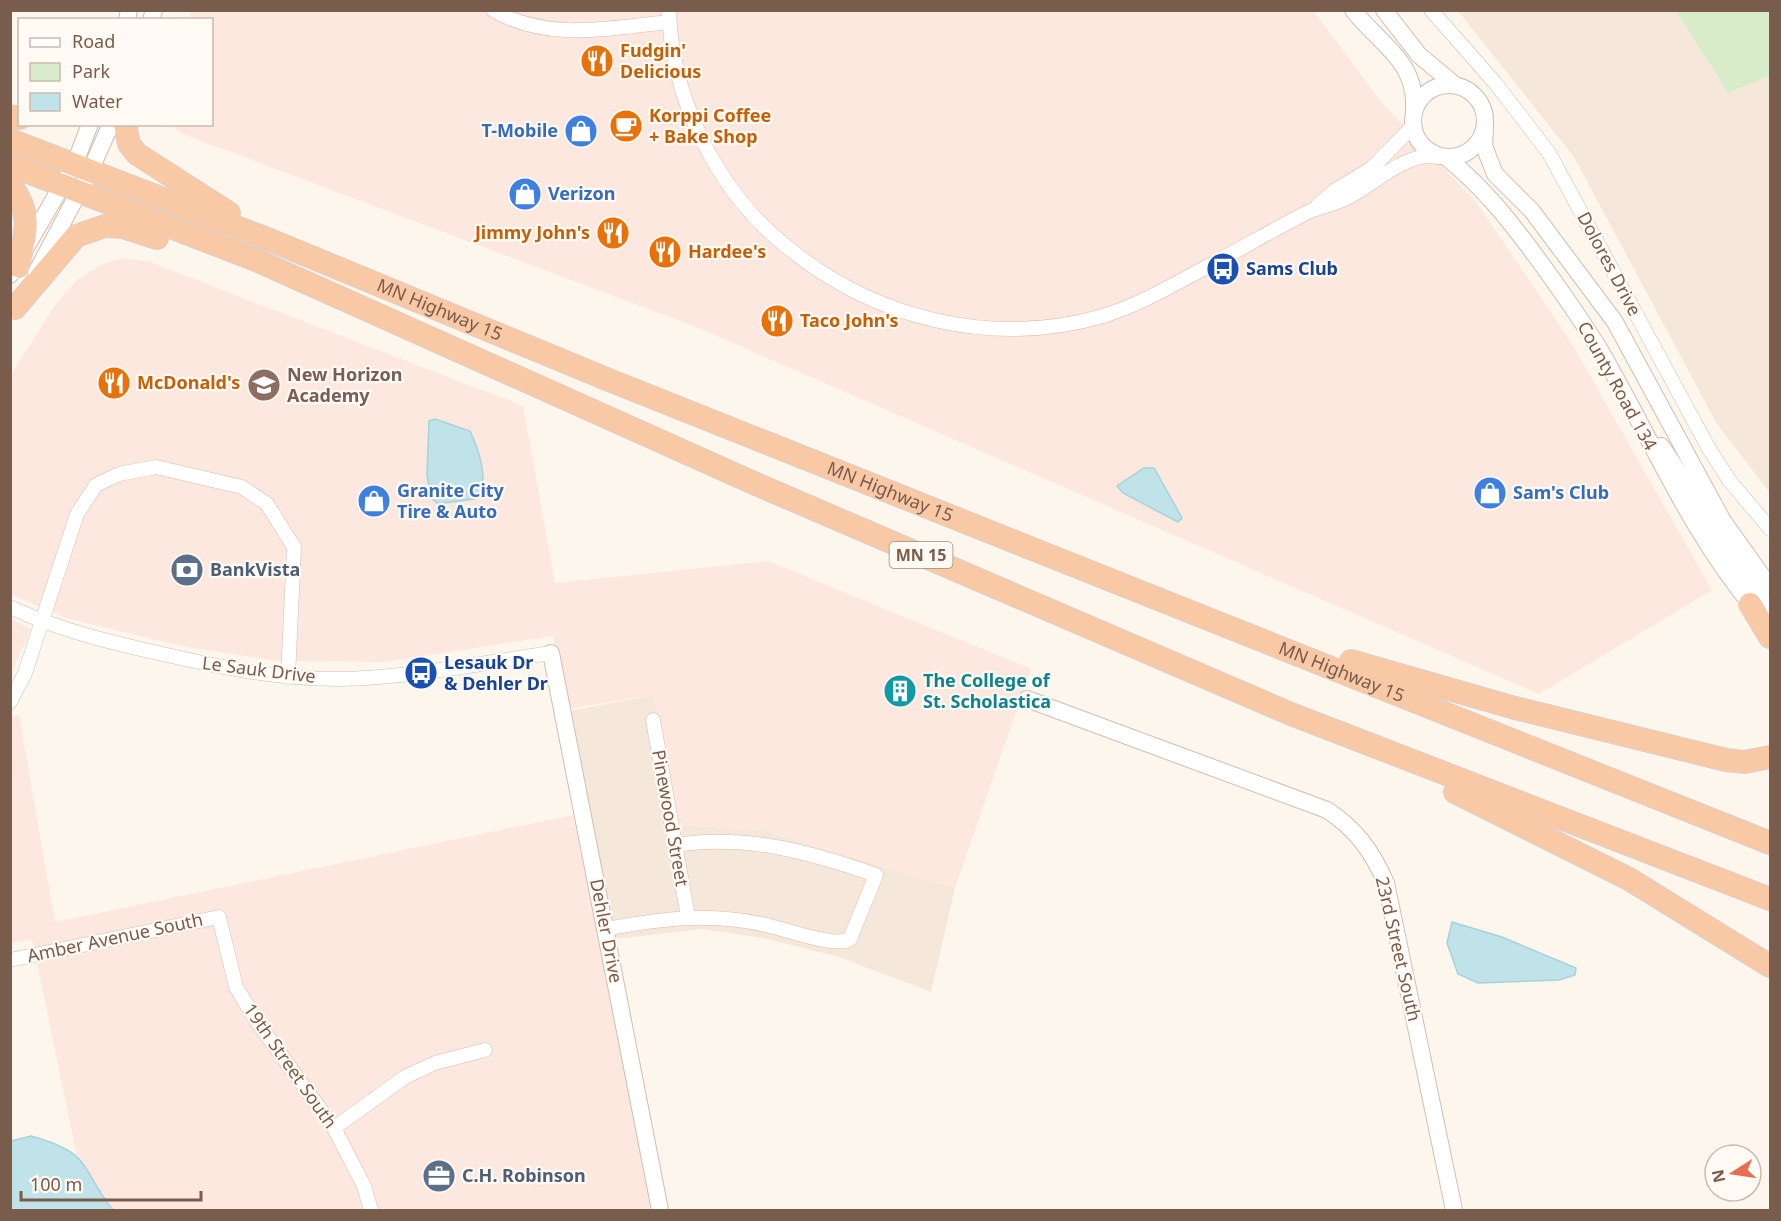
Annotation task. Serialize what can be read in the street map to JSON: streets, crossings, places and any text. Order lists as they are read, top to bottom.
{
  "streets": {
    "highway": ["MN Highway 15", "MN 15"],
    "street": [
      "Dolores Drive",
      "County Road 134",
      "Le Sauk Drive",
      "Pinewood Street",
      "Dehler Drive",
      "Amber Avenue South",
      "23rd Street South",
      "19th Street South"
    ]
  },
  "crossings": [
    ["Le Sauk Drive", "Dehler Drive"],
    ["Amber Avenue South", "19th Street South"]
  ],
  "places": {
    "restaurant": [
      "Fudgin' Delicious",
      "Jimmy John's",
      "Hardee's",
      "Taco John's",
      "McDonald's"
    ],
    "cafe": ["Korppi Coffee + Bake Shop"],
    "shop": [
      "T-Mobile",
      "Verizon",
      "Sam's Club",
      "Granite City Tire & Auto"
    ],
    "bus stop": ["Sams Club", "Lesauk Dr & Dehler Dr"],
    "school or university": ["New Horizon Academy"],
    "bank": ["BankVista"],
    "building": ["The College of St. Scholastica"],
    "office": ["C.H. Robinson"]
  },
  "legend": ["Road", "Park", "Water"],
  "scale_bar": "100 m",
  "north": "left"
}
